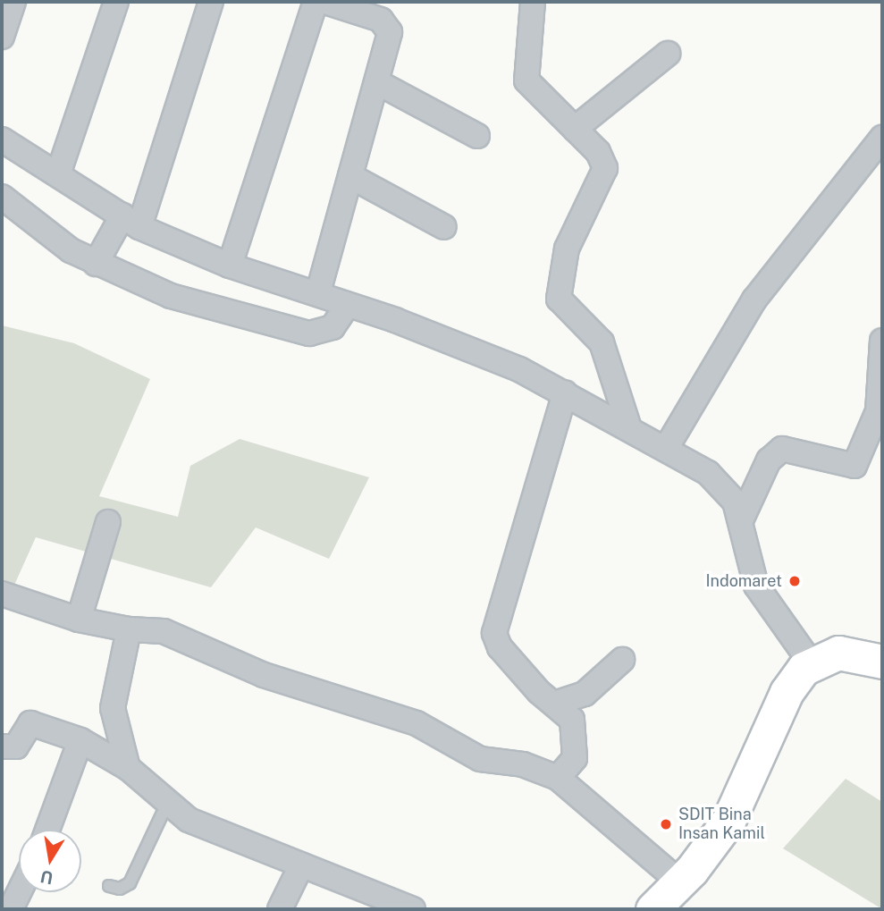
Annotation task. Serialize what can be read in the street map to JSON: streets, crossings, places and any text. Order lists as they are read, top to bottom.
{
  "places": ["Indomaret", "SDIT Bina Insan Kamil"],
  "north": "bottom"
}
